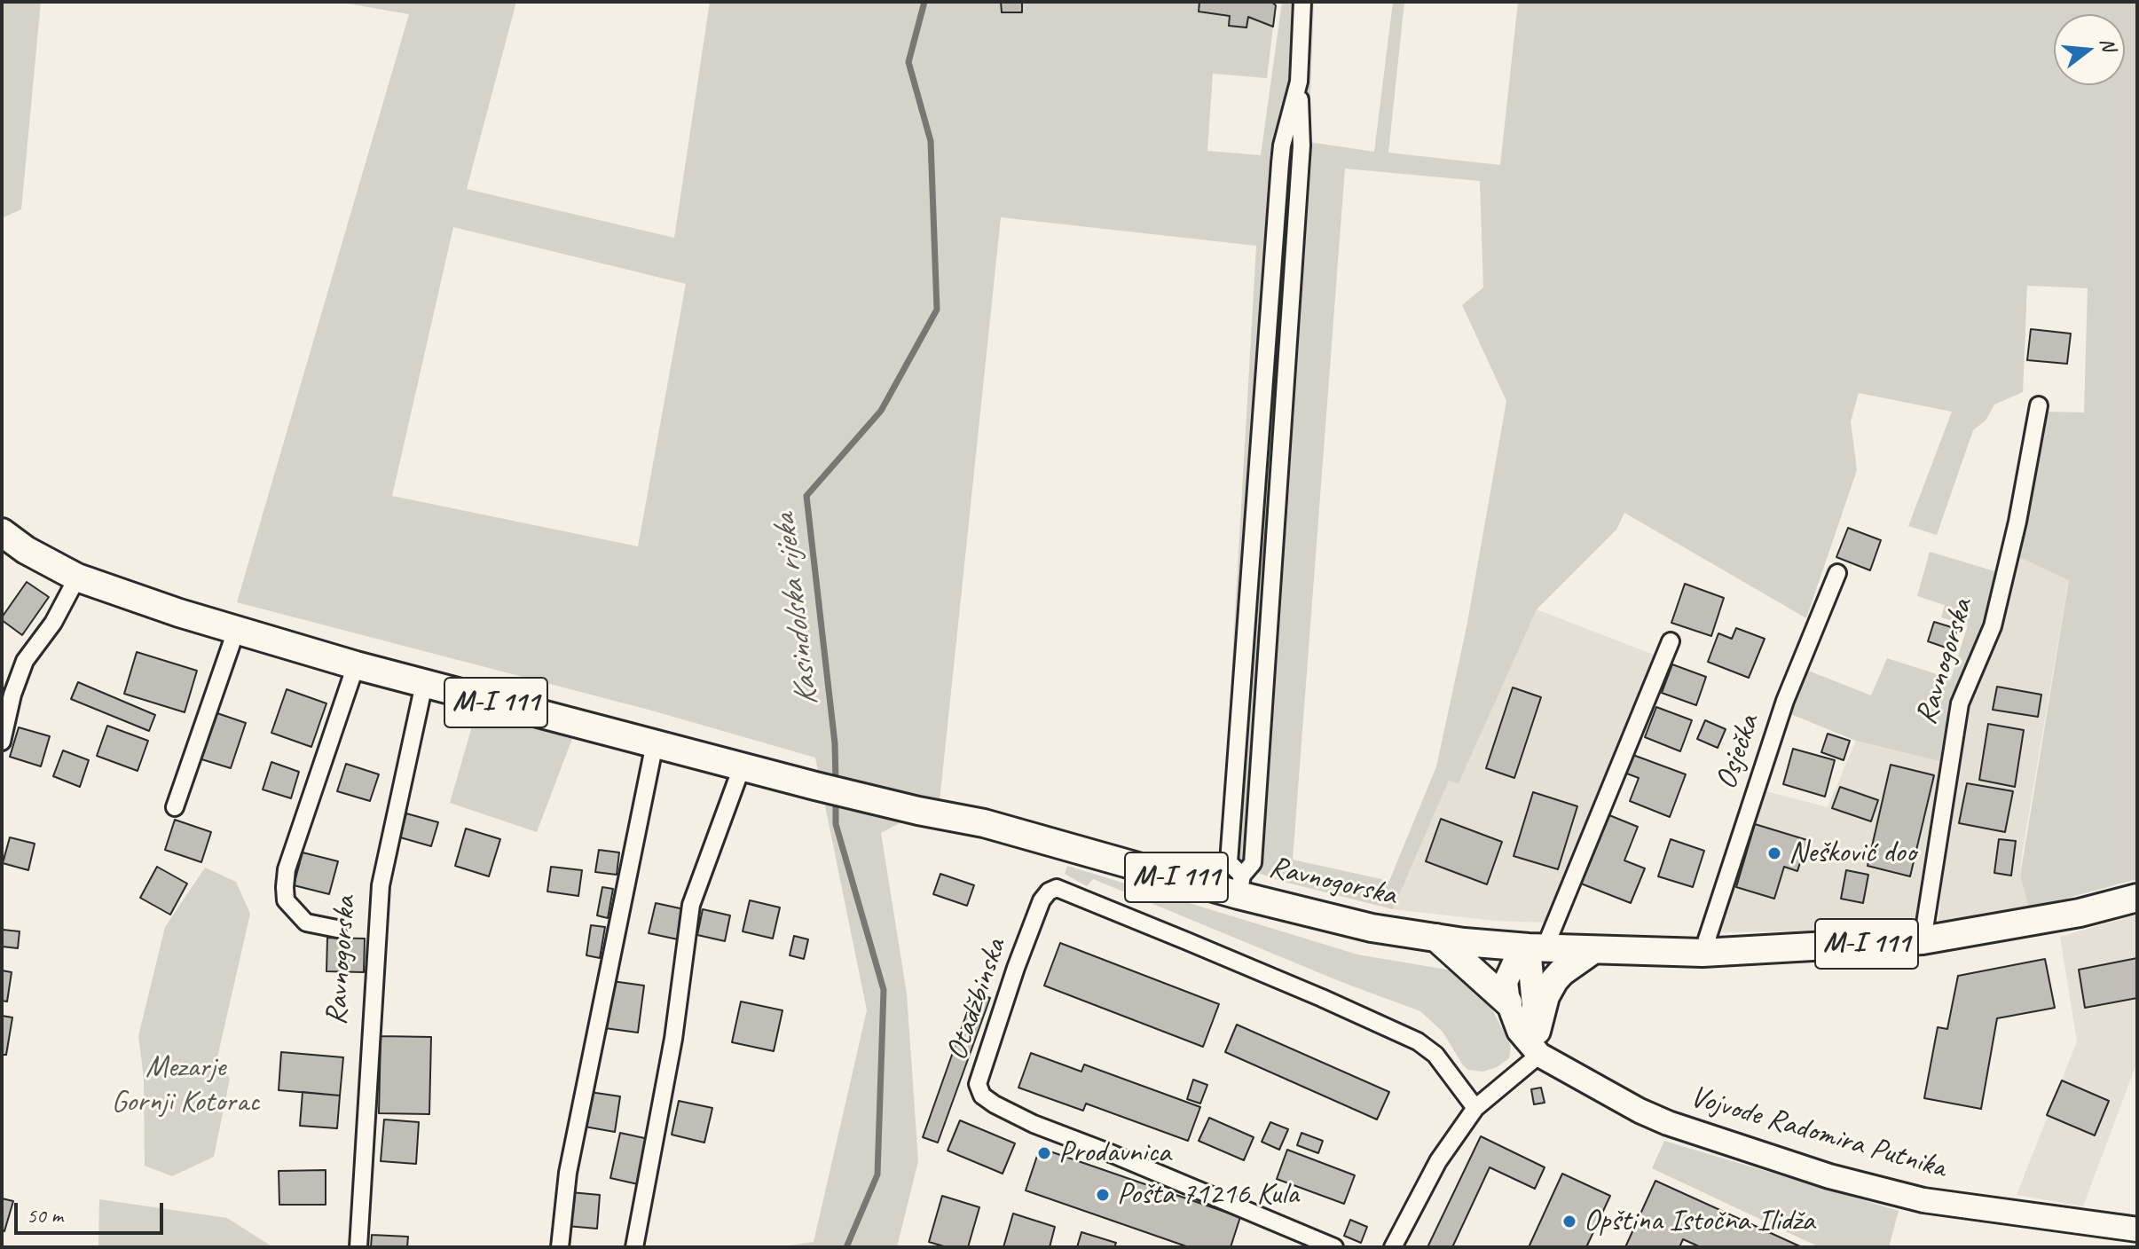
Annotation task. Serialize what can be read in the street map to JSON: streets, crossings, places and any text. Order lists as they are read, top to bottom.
{
  "streets": {
    "main road": ["Ravnogorska", "M-I 111", "Vojvode Radomira Putnika"],
    "street": ["Osječka", "Otadžbinska"]
  },
  "crossings": [
    ["Ravnogorska", "Osječka"],
    ["Ravnogorska", "Vojvode Radomira Putnika"]
  ],
  "water": ["Kasindolska rijeka"],
  "parks": ["Mezarje Gornji Kotorac"],
  "places": [
    "Nešković doo",
    "Prodavnica",
    "Pošta 71216 Kula",
    "Opština Istočna Ilidža"
  ],
  "scale_bar": "50 m",
  "north": "right"
}
